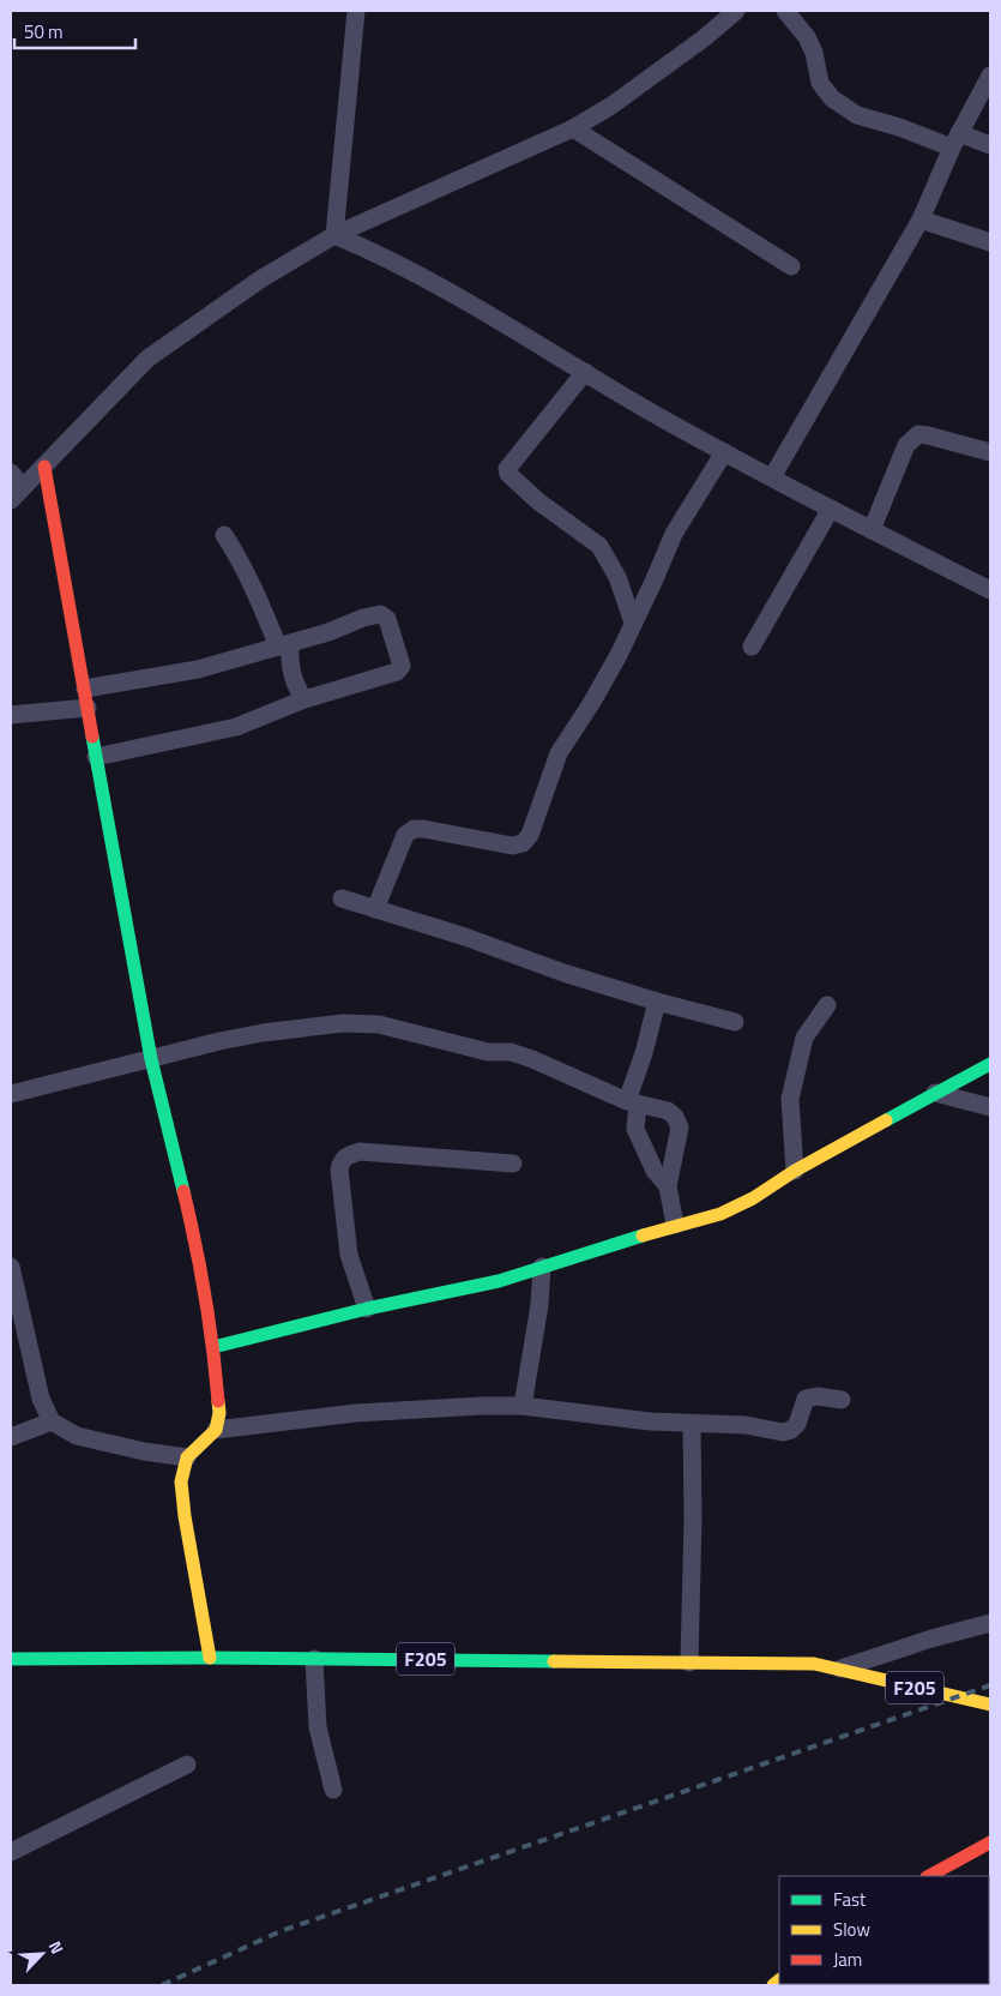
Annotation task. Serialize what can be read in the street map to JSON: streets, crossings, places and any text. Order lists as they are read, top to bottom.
{
  "streets": {
    "street": ["F205"]
  },
  "legend": ["Fast", "Slow", "Jam"],
  "scale_bar": "50 m",
  "north": "top right"
}
